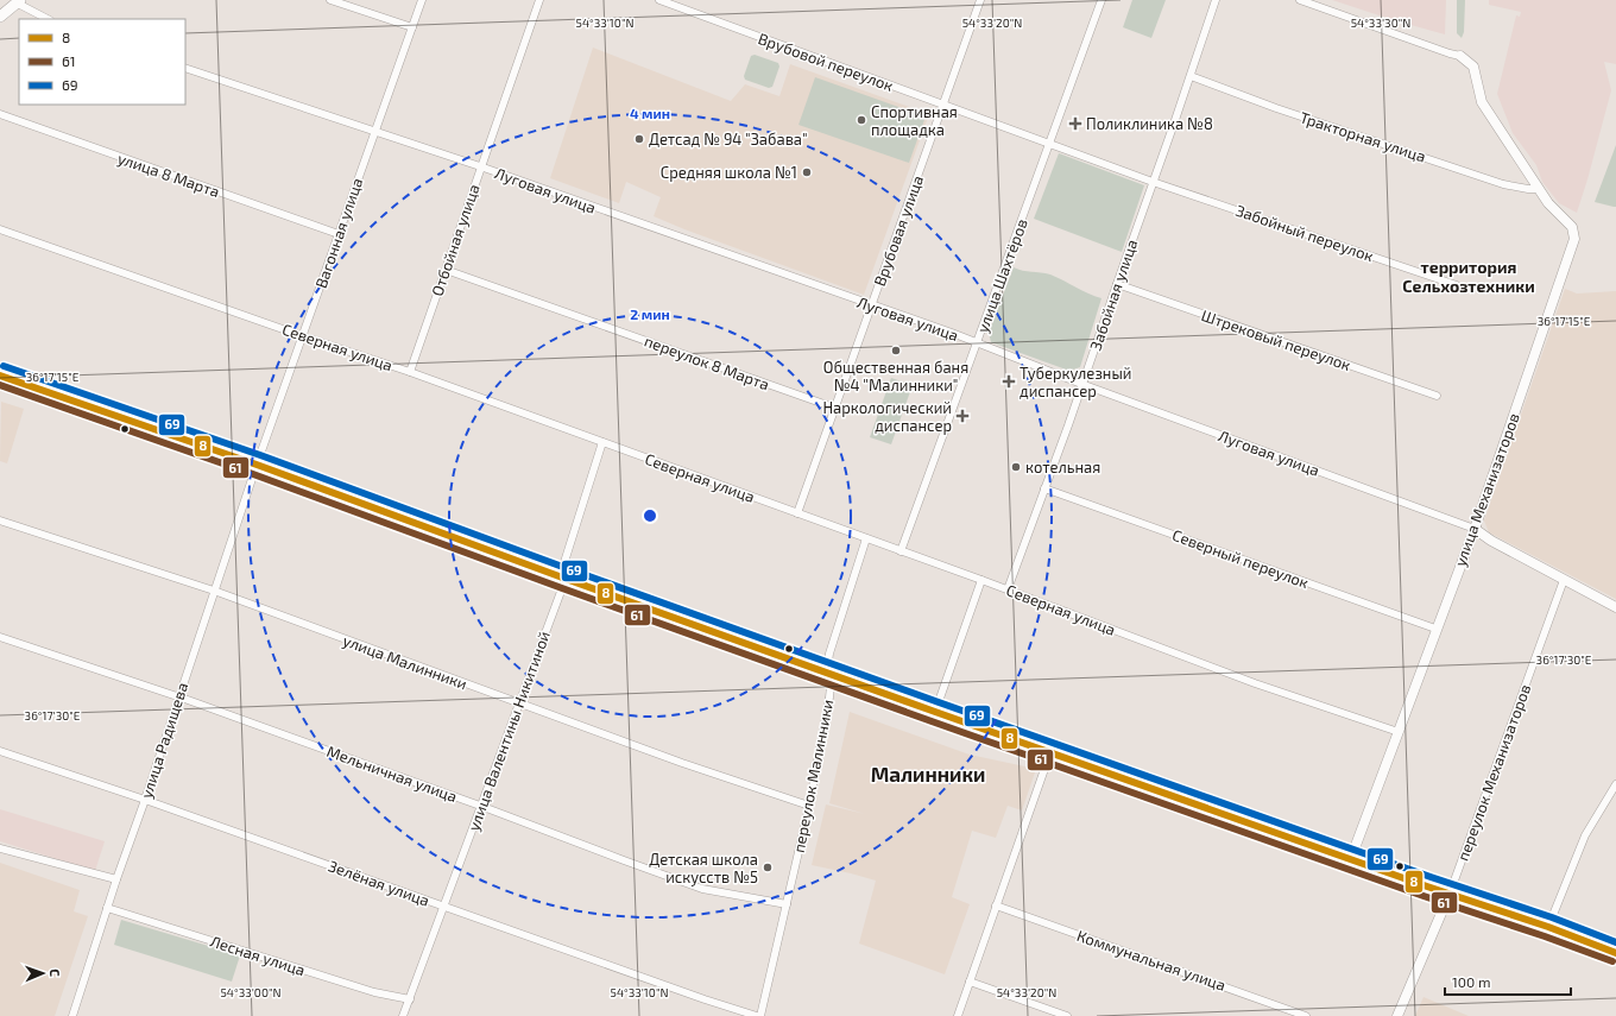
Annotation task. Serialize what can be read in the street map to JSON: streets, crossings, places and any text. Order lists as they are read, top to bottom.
{
  "streets": {
    "street": [
      "Врубовой переулок",
      "Тракторная улица",
      "улица 8 Марта",
      "Луговая улица",
      "Врубовая улица",
      "Вагонная улица",
      "Забойный переулок",
      "Отбойная улица",
      "улица Шахтёров",
      "Забойная улица",
      "Штрековый переулок",
      "Северная улица",
      "переулок 8 Марта",
      "улица Механизаторов",
      "Северный переулок",
      "улица Малинники",
      "улица Валентины Никитиной",
      "улица Радищева",
      "переулок Механизаторов",
      "Мельничная улица",
      "переулок Малинники",
      "Зелёная улица",
      "Лесная улица",
      "Коммунальная улица"
    ]
  },
  "crossings": [
    ["Врубовой переулок", "Врубовая улица"],
    ["Врубовой переулок", "Забойный переулок"],
    ["Врубовой переулок", "улица Шахтёров"],
    ["Врубовой переулок", "Забойная улица"],
    ["Тракторная улица", "Забойная улица"],
    ["Тракторная улица", "улица Механизаторов"],
    ["улица 8 Марта", "Вагонная улица"],
    ["Луговая улица", "Врубовая улица"],
    ["Луговая улица", "Вагонная улица"],
    ["Луговая улица", "Отбойная улица"],
    ["Луговая улица", "улица Шахтёров"],
    ["Луговая улица", "Забойная улица"],
    ["Луговая улица", "улица Механизаторов"],
    ["Луговая улица", "переулок Механизаторов"],
    ["Врубовая улица", "Северная улица"],
    ["Врубовая улица", "переулок 8 Марта"],
    ["Вагонная улица", "Северная улица"],
    ["Вагонная улица", "улица Радищева"],
    ["Забойный переулок", "Забойная улица"],
    ["Отбойная улица", "Северная улица"],
    ["Отбойная улица", "переулок 8 Марта"],
    ["улица Шахтёров", "Северная улица"],
    ["Забойная улица", "Штрековый переулок"],
    ["Забойная улица", "Северная улица"],
    ["Забойная улица", "Северный переулок"],
    ["Северная улица", "улица Механизаторов"],
    ["Северная улица", "улица Валентины Никитиной"],
    ["Северная улица", "переулок Малинники"],
    ["улица Механизаторов", "Северный переулок"],
    ["улица Малинники", "улица Валентины Никитиной"],
    ["улица Малинники", "улица Радищева"],
    ["улица Малинники", "переулок Малинники"],
    ["улица Валентины Никитиной", "Мельничная улица"],
    ["улица Валентины Никитиной", "Зелёная улица"],
    ["улица Валентины Никитиной", "Лесная улица"],
    ["улица Радищева", "Мельничная улица"],
    ["улица Радищева", "Зелёная улица"],
    ["улица Радищева", "Лесная улица"],
    ["Мельничная улица", "переулок Малинники"],
    ["переулок Малинники", "Зелёная улица"]
  ],
  "districts": ["территория Сельхозтехники", "Малинники"],
  "places": {
    "other": [
      "Спортивная площадка",
      "Детсад № 94 \"Забава\"",
      "Средняя школа №1",
      "Общественная баня №4 \"Малинники\"",
      "котельная",
      "Детская школа искусств №5"
    ],
    "health": ["Поликлиника №8", "Туберкулезный диспансер", "Наркологический диспансер"]
  },
  "lines": ["transit line 69", "transit line 8", "transit line 61"],
  "legend": ["8", "61", "69"],
  "scale_bar": "100 m",
  "north": "right",
  "coordinates": [
    "54°33'10\"N",
    "54°33'20\"N",
    "54°33'30\"N",
    "36°17'15\"E",
    "36°17'30\"E",
    "54°33'00\"N"
  ],
  "rings": ["4 мин", "2 мин"]
}
